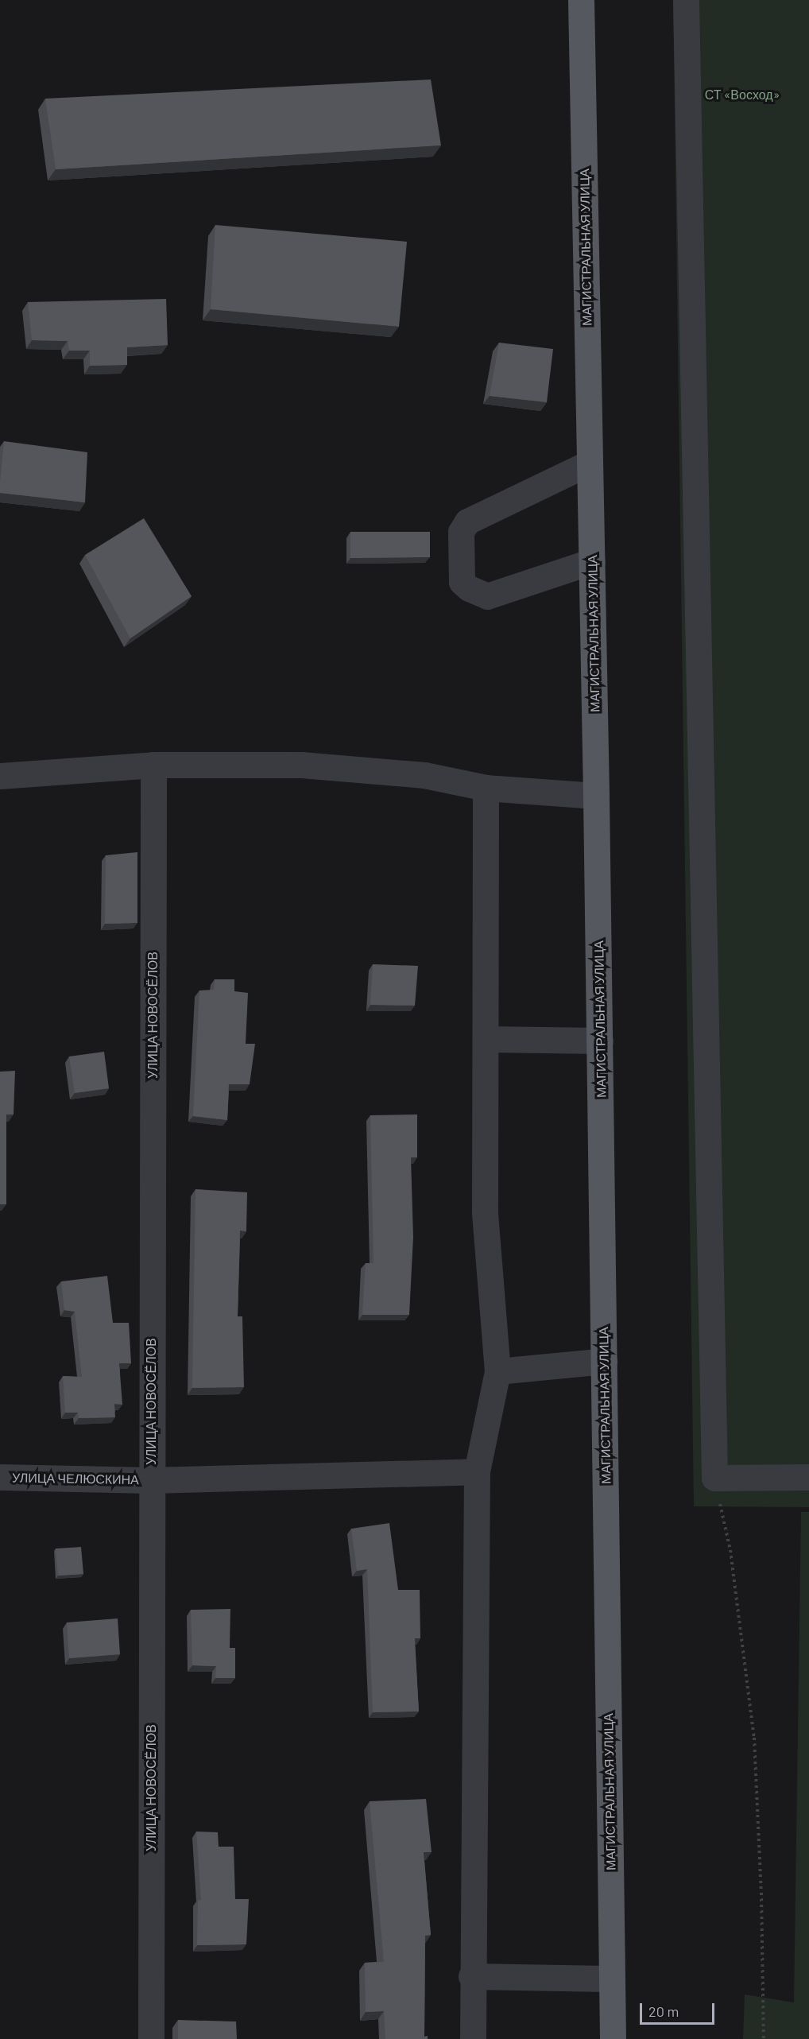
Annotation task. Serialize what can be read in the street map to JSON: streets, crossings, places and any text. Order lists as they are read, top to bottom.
{
  "streets": {
    "main road": ["МАГИСТРАЛЬНАЯ УЛИЦА"],
    "street": ["УЛИЦА НОВОСЁЛОВ", "УЛИЦА ЧЕЛЮСКИНА"]
  },
  "crossings": [
    ["УЛИЦА НОВОСЁЛОВ", "УЛИЦА ЧЕЛЮСКИНА"]
  ],
  "parks": ["СТ «Восход»"],
  "scale_bar": "20 m"
}
